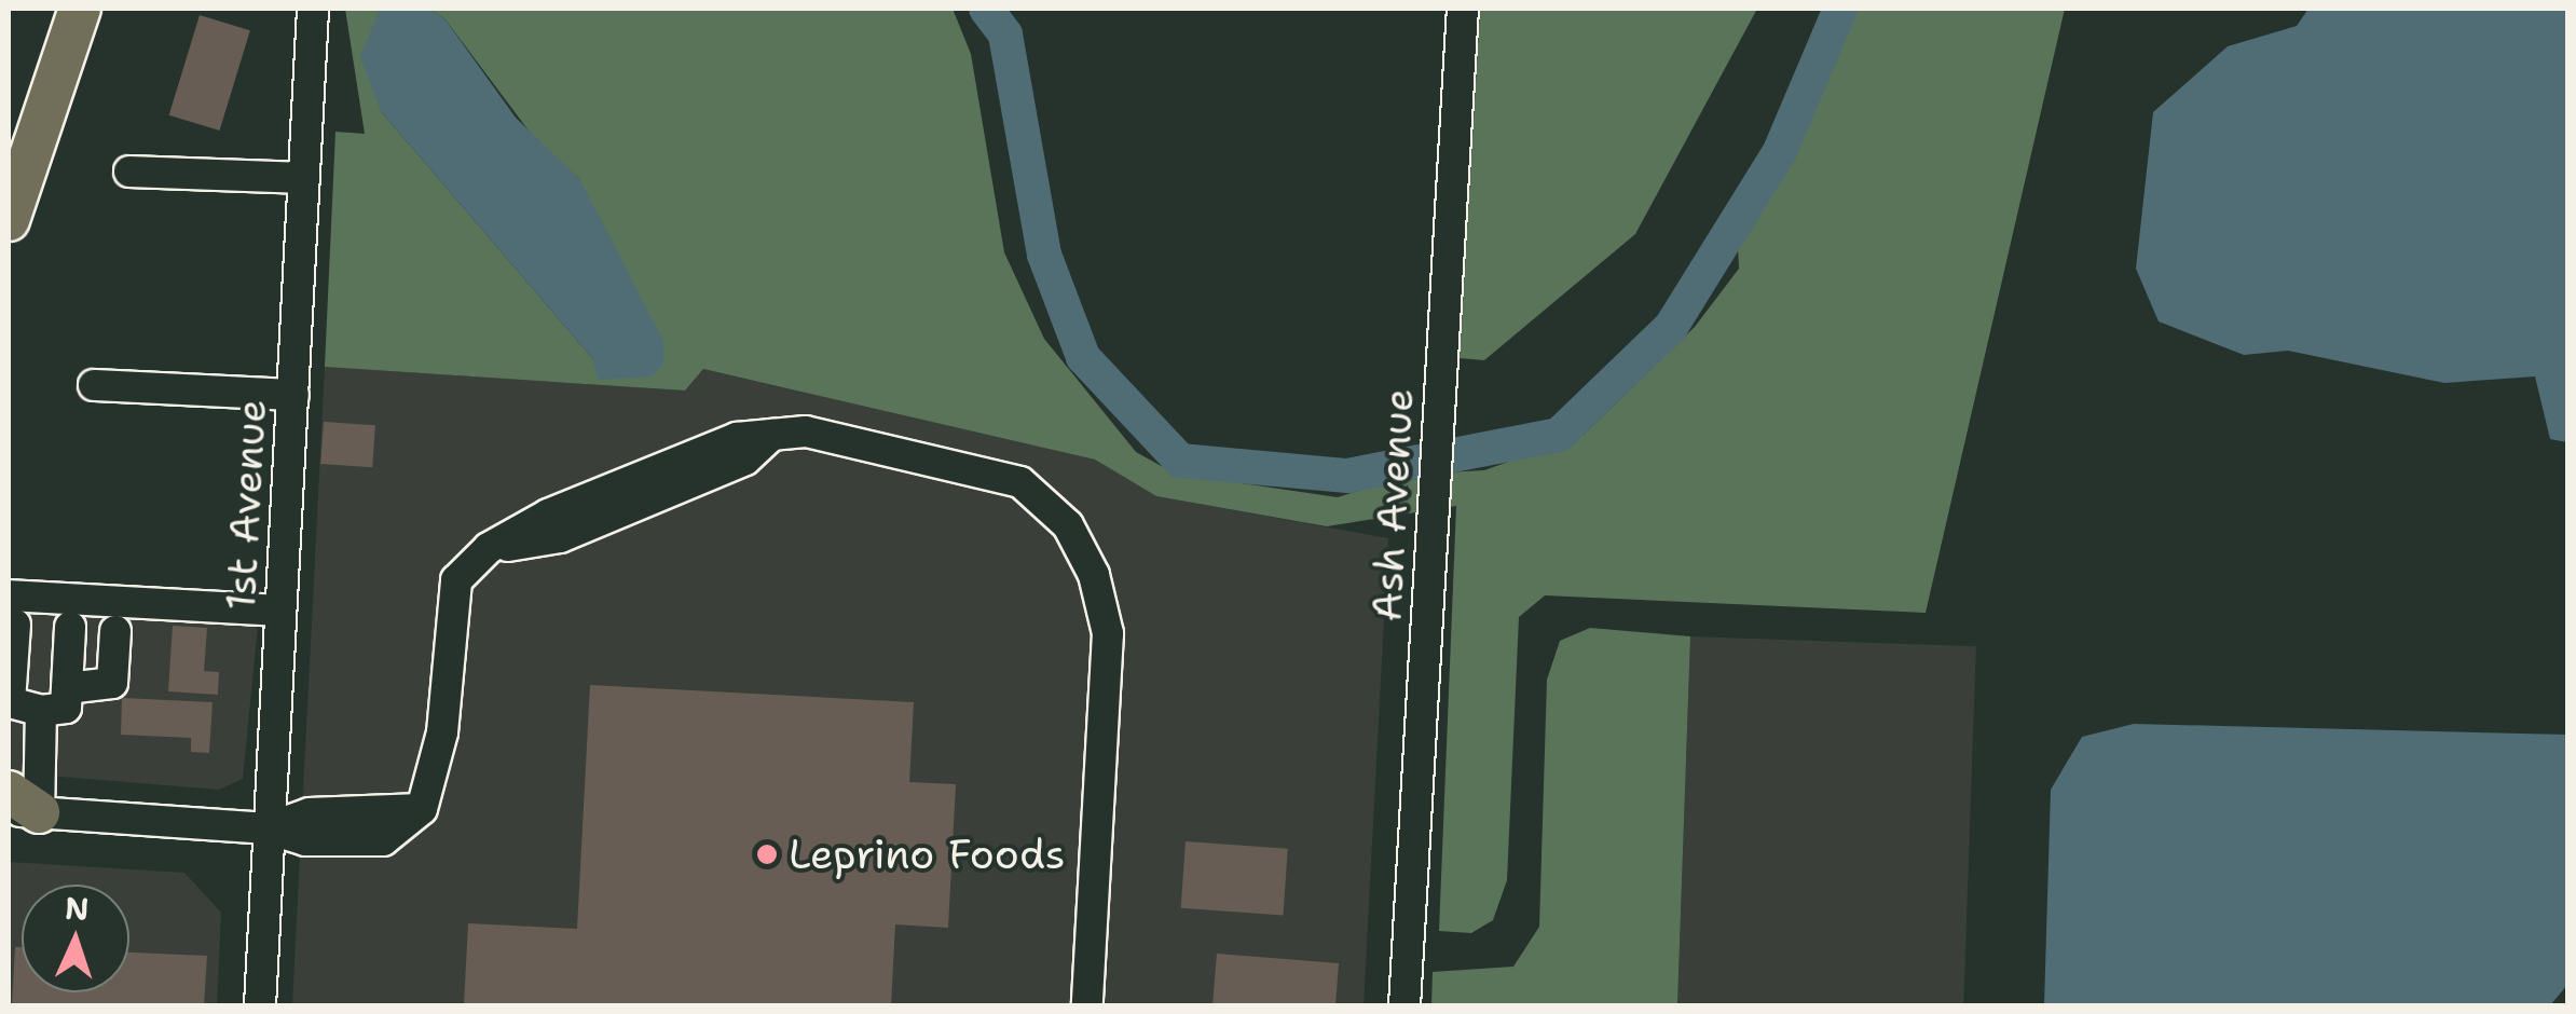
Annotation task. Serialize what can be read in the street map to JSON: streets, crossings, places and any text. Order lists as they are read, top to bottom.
{
  "streets": {
    "street": ["1st Avenue", "Ash Avenue"]
  },
  "places": ["Leprino Foods"],
  "north": "top"
}
